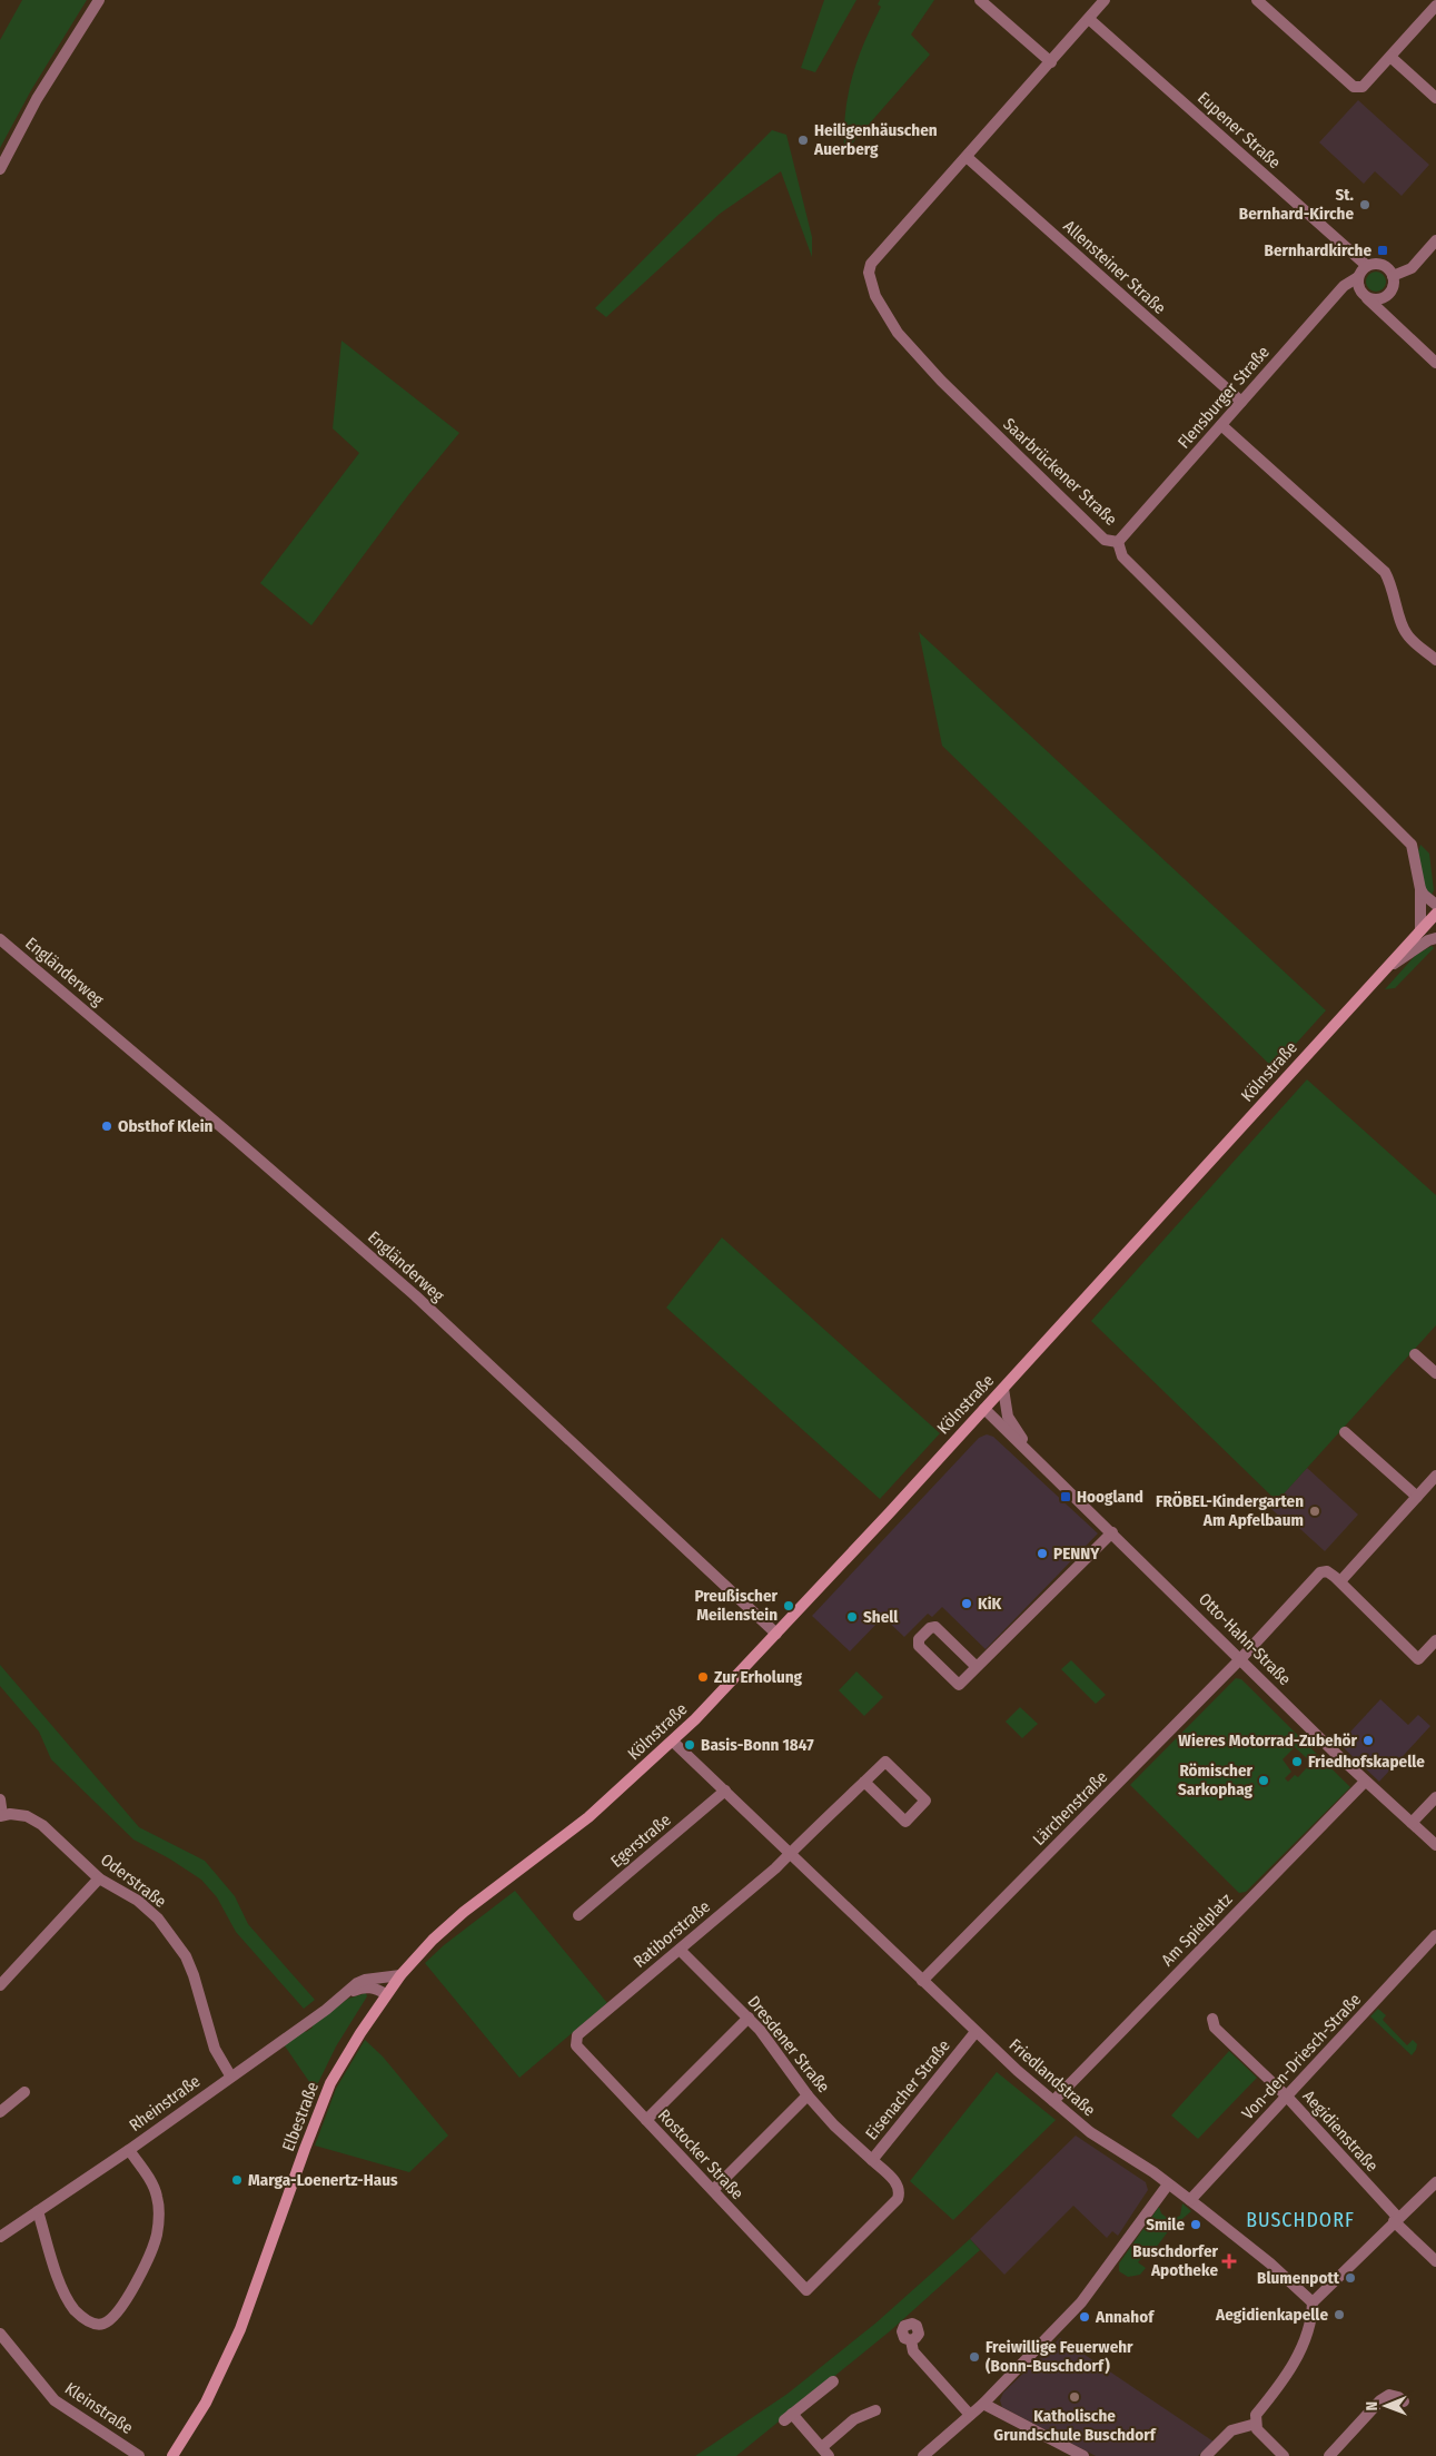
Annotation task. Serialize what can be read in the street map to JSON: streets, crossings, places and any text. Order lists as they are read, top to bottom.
{
  "streets": {
    "main road": ["Kölnstraße", "Elbestraße"],
    "street": [
      "Eupener Straße",
      "Allensteiner Straße",
      "Flensburger Straße",
      "Saarbrückener Straße",
      "Engländerweg",
      "Otto-Hahn-Straße",
      "Lärchenstraße",
      "Egerstraße",
      "Oderstraße",
      "Am Spielplatz",
      "Ratiborstraße",
      "Dresdener Straße",
      "Von-den-Driesch-Straße",
      "Friedlandstraße",
      "Eisenacher Straße",
      "Rheinstraße",
      "Aegidienstraße",
      "Rostocker Straße",
      "Kleinstraße"
    ]
  },
  "crossings": [
    ["Eupener Straße", "Flensburger Straße"],
    ["Eupener Straße", "Saarbrückener Straße"],
    ["Allensteiner Straße", "Flensburger Straße"],
    ["Allensteiner Straße", "Saarbrückener Straße"],
    ["Flensburger Straße", "Saarbrückener Straße"],
    ["Saarbrückener Straße", "Kölnstraße"],
    ["Engländerweg", "Kölnstraße"],
    ["Kölnstraße", "Otto-Hahn-Straße"],
    ["Kölnstraße", "Friedlandstraße"],
    ["Kölnstraße", "Elbestraße"],
    ["Otto-Hahn-Straße", "Lärchenstraße"],
    ["Otto-Hahn-Straße", "Am Spielplatz"],
    ["Lärchenstraße", "Friedlandstraße"],
    ["Egerstraße", "Friedlandstraße"],
    ["Oderstraße", "Rheinstraße"],
    ["Am Spielplatz", "Friedlandstraße"],
    ["Ratiborstraße", "Dresdener Straße"],
    ["Ratiborstraße", "Friedlandstraße"],
    ["Ratiborstraße", "Rostocker Straße"],
    ["Dresdener Straße", "Eisenacher Straße"],
    ["Von-den-Driesch-Straße", "Friedlandstraße"],
    ["Von-den-Driesch-Straße", "Aegidienstraße"],
    ["Friedlandstraße", "Eisenacher Straße"],
    ["Eisenacher Straße", "Rostocker Straße"],
    ["Rheinstraße", "Elbestraße"]
  ],
  "districts": ["BUSCHDORF"],
  "places": {
    "other": [
      "Heiligenhäuschen Auerberg",
      "St. Bernhard-Kirche",
      "Obsthof Klein",
      "FRÖBEL-Kindergarten Am Apfelbaum",
      "PENNY",
      "KiK",
      "Preußischer Meilenstein",
      "Shell",
      "Zur Erholung",
      "Wieres Motorrad-Zubehör",
      "Basis-Bonn 1847",
      "Friedhofskapelle",
      "Römischer Sarkophag",
      "Marga-Loenertz-Haus",
      "Smile",
      "Blumenpott",
      "Aegidienkapelle",
      "Annahof",
      "Freiwillige Feuerwehr (Bonn-Buschdorf)",
      "Katholische Grundschule Buschdorf"
    ],
    "transit": ["Bernhardkirche", "Hoogland"],
    "health": ["Buschdorfer Apotheke"]
  },
  "north": "left"
}
